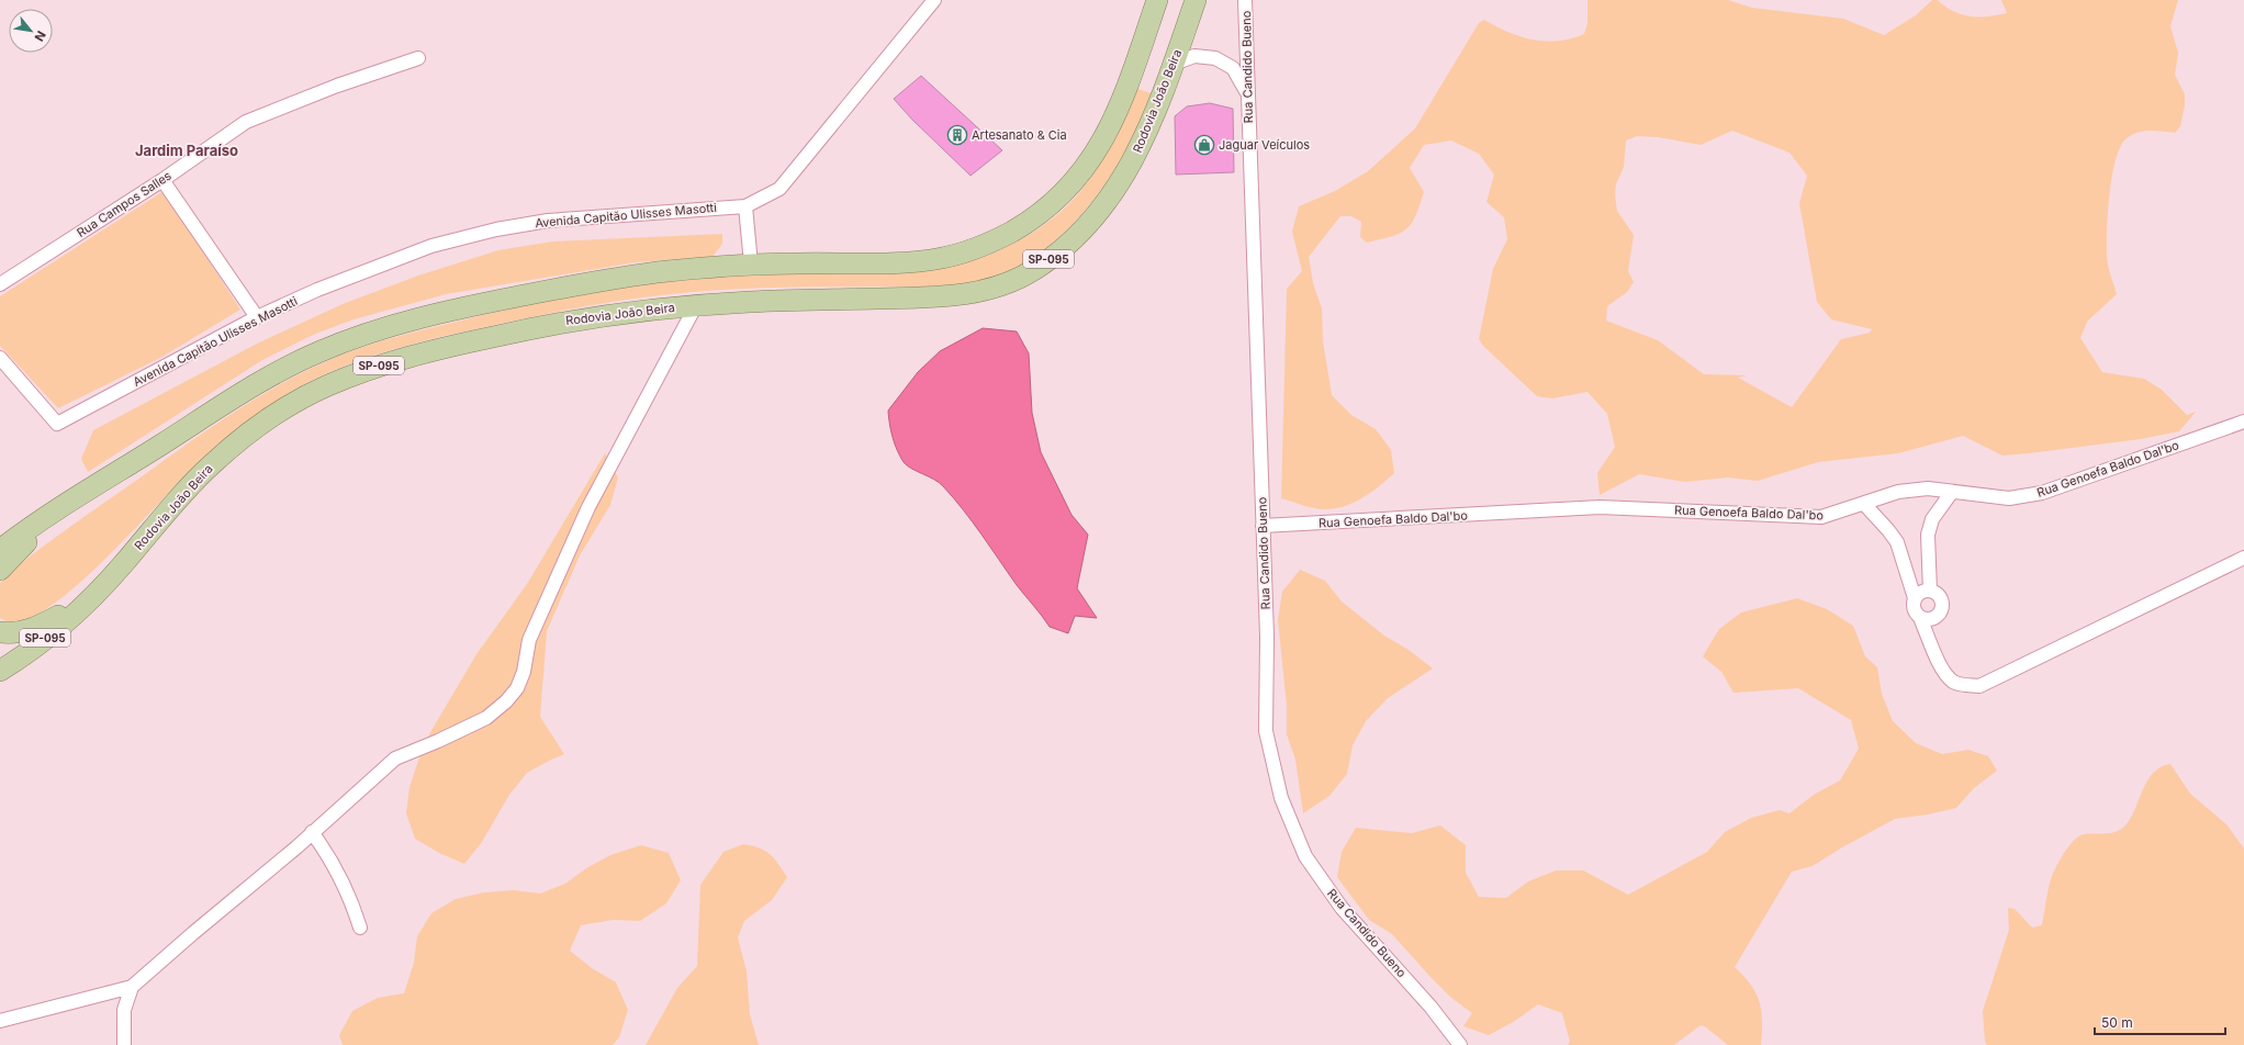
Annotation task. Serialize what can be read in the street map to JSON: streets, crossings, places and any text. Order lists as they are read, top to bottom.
{
  "streets": {
    "main road": ["Rodovia João Beira", "SP-095"],
    "street": [
      "Rua Candido Bueno",
      "Rua Campos Salles",
      "Avenida Capitão Ulisses Masotti",
      "Rua Genoefa Baldo Dal'bo"
    ]
  },
  "crossings": [
    ["Rua Candido Bueno", "Rua Genoefa Baldo Dal'bo"]
  ],
  "districts": ["Jardim Paraíso"],
  "places": {
    "building": ["Artesanato & Cia"],
    "shop": ["Jaguar Veículos"]
  },
  "scale_bar": "50 m",
  "north": "bottom right"
}
